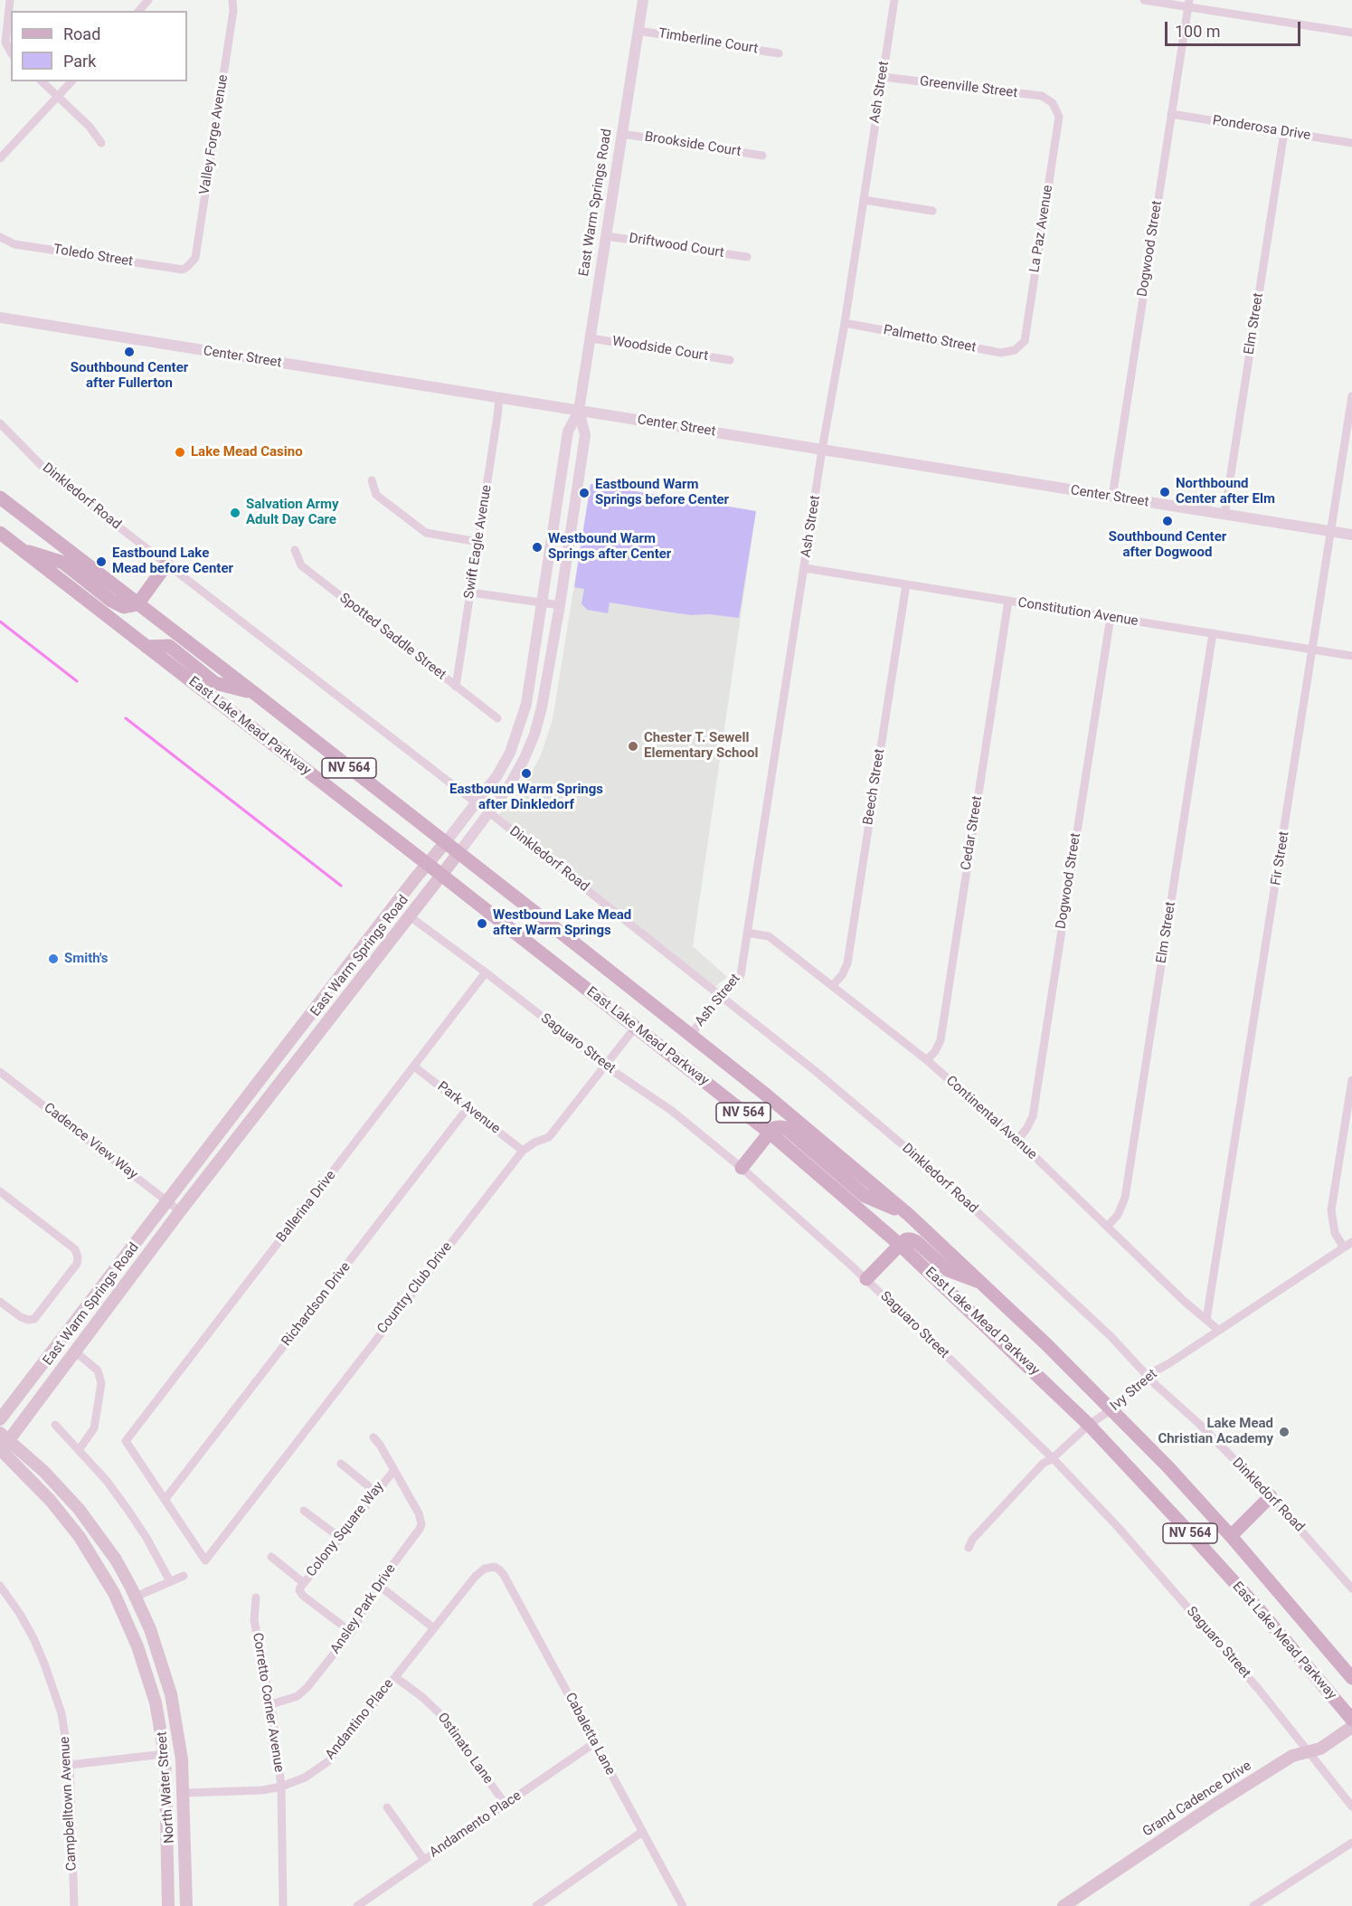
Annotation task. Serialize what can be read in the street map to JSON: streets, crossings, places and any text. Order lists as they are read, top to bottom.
{
  "streets": {
    "main road": [
      "East Warm Springs Road",
      "East Lake Mead Parkway",
      "NV 564",
      "North Water Street",
      "Grand Cadence Drive"
    ],
    "street": [
      "Timberline Court",
      "Greenville Street",
      "Ash Street",
      "Ponderosa Drive",
      "Valley Forge Avenue",
      "Brookside Court",
      "La Paz Avenue",
      "Driftwood Court",
      "Dogwood Street",
      "Toledo Street",
      "Elm Street",
      "Palmetto Street",
      "Woodside Court",
      "Center Street",
      "Dinkledorf Road",
      "Swift Eagle Avenue",
      "Constitution Avenue",
      "Spotted Saddle Street",
      "Beech Street",
      "Cedar Street",
      "Fir Street",
      "Saguaro Street",
      "Park Avenue",
      "Continental Avenue",
      "Cadence View Way",
      "Ballerina Drive",
      "Country Club Drive",
      "Richardson Drive",
      "Ivy Street",
      "Colony Square Way",
      "Ansley Park Drive",
      "Corretto Corner Avenue",
      "Andantino Place",
      "Cabaletta Lane",
      "Ostinato Lane",
      "Campbelltown Avenue",
      "Andamento Place"
    ]
  },
  "crossings": [
    ["Timberline Court", "East Warm Springs Road"],
    ["Greenville Street", "Ash Street"],
    ["Greenville Street", "La Paz Avenue"],
    ["Ash Street", "Palmetto Street"],
    ["Ash Street", "Center Street"],
    ["Ash Street", "Dinkledorf Road"],
    ["Ash Street", "Constitution Avenue"],
    ["Ash Street", "East Lake Mead Parkway"],
    ["Ash Street", "Continental Avenue"],
    ["Ponderosa Drive", "Dogwood Street"],
    ["Ponderosa Drive", "Elm Street"],
    ["Valley Forge Avenue", "Toledo Street"],
    ["Brookside Court", "East Warm Springs Road"],
    ["East Warm Springs Road", "Driftwood Court"],
    ["East Warm Springs Road", "Woodside Court"],
    ["East Warm Springs Road", "Center Street"],
    ["East Warm Springs Road", "Dinkledorf Road"],
    ["East Warm Springs Road", "East Lake Mead Parkway"],
    ["East Warm Springs Road", "Saguaro Street"],
    ["East Warm Springs Road", "Cadence View Way"],
    ["East Warm Springs Road", "North Water Street"],
    ["La Paz Avenue", "Palmetto Street"],
    ["Dogwood Street", "Center Street"],
    ["Dogwood Street", "Constitution Avenue"],
    ["Dogwood Street", "Continental Avenue"],
    ["Elm Street", "Center Street"],
    ["Elm Street", "Constitution Avenue"],
    ["Elm Street", "Continental Avenue"],
    ["Center Street", "Swift Eagle Avenue"],
    ["Center Street", "Fir Street"],
    ["Dinkledorf Road", "Ivy Street"],
    ["Swift Eagle Avenue", "Spotted Saddle Street"],
    ["Constitution Avenue", "Beech Street"],
    ["Constitution Avenue", "Cedar Street"],
    ["Constitution Avenue", "Fir Street"],
    ["East Lake Mead Parkway", "Country Club Drive"],
    ["East Lake Mead Parkway", "Ivy Street"],
    ["Beech Street", "Continental Avenue"],
    ["Cedar Street", "Continental Avenue"],
    ["Fir Street", "Continental Avenue"],
    ["Saguaro Street", "Ballerina Drive"],
    ["Saguaro Street", "Country Club Drive"],
    ["Saguaro Street", "Ivy Street"],
    ["Saguaro Street", "Grand Cadence Drive"],
    ["Park Avenue", "Ballerina Drive"],
    ["Park Avenue", "Country Club Drive"],
    ["Park Avenue", "Richardson Drive"],
    ["Continental Avenue", "Ivy Street"],
    ["Ballerina Drive", "Country Club Drive"],
    ["Ballerina Drive", "Richardson Drive"],
    ["Country Club Drive", "Richardson Drive"],
    ["Colony Square Way", "Ansley Park Drive"],
    ["Ansley Park Drive", "Corretto Corner Avenue"],
    ["Corretto Corner Avenue", "Andantino Place"],
    ["Andantino Place", "Cabaletta Lane"],
    ["Andantino Place", "Ostinato Lane"],
    ["Andantino Place", "North Water Street"],
    ["Cabaletta Lane", "Andamento Place"],
    ["Ostinato Lane", "Andamento Place"]
  ],
  "places": [
    "Southbound Center after Fullerton",
    "Lake Mead Casino",
    "Northbound Center after Elm",
    "Eastbound Warm Springs before Center",
    "Salvation Army Adult Day Care",
    "Southbound Center after Dogwood",
    "Westbound Warm Springs after Center",
    "Eastbound Lake Mead before Center",
    "Chester T. Sewell Elementary School",
    "Eastbound Warm Springs after Dinkledorf",
    "Westbound Lake Mead after Warm Springs",
    "Smith's",
    "Lake Mead Christian Academy"
  ],
  "legend": ["Road", "Park"],
  "scale_bar": "100 m"
}
